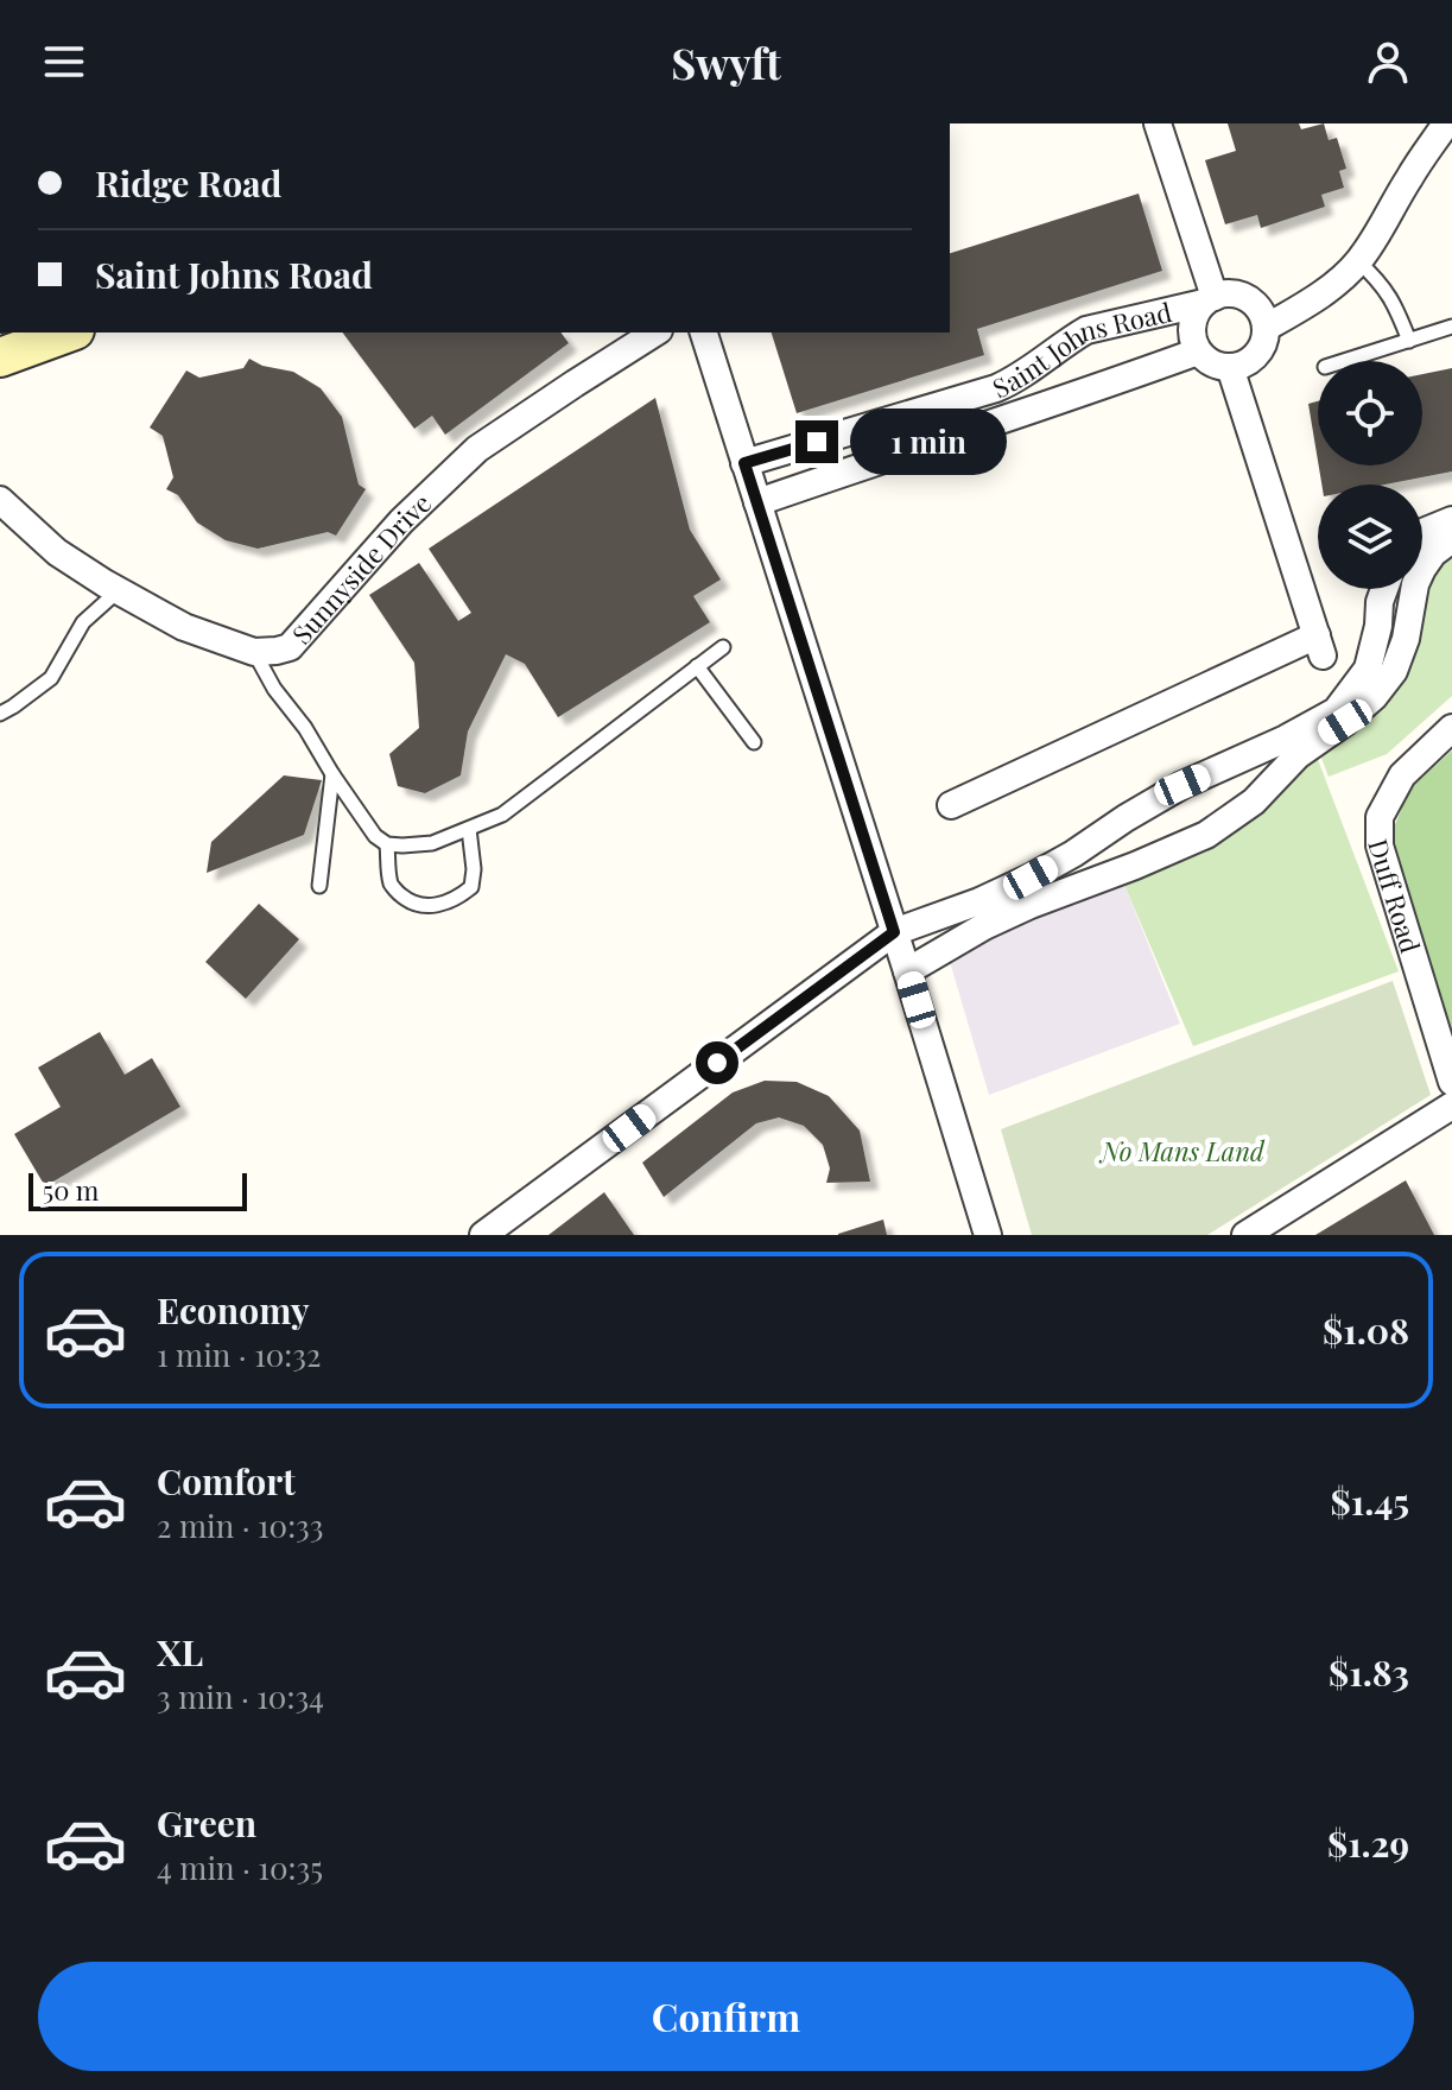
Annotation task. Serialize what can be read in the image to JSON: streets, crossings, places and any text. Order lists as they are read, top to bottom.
{
  "streets": {
    "street": ["Saint Johns Road", "Sunnyside Drive", "Duff Road"]
  },
  "parks": ["No Mans Land"],
  "scale_bar": "50 m",
  "page": {
    "header": "Swyft",
    "banner": ["Ridge Road", "Saint Johns Road"],
    "bubble": "1 min",
    "scale": "50 m",
    "list": [
      {
        "name": "Economy",
        "note": "1 min · 10:32",
        "value": "$1.08"
      },
      {
        "name": "Comfort",
        "note": "2 min · 10:33",
        "value": "$1.45"
      },
      {
        "name": "XL",
        "note": "3 min · 10:34",
        "value": "$1.83"
      },
      {
        "name": "Green",
        "note": "4 min · 10:35",
        "value": "$1.29"
      }
    ],
    "buttons": "Confirm"
  }
}
